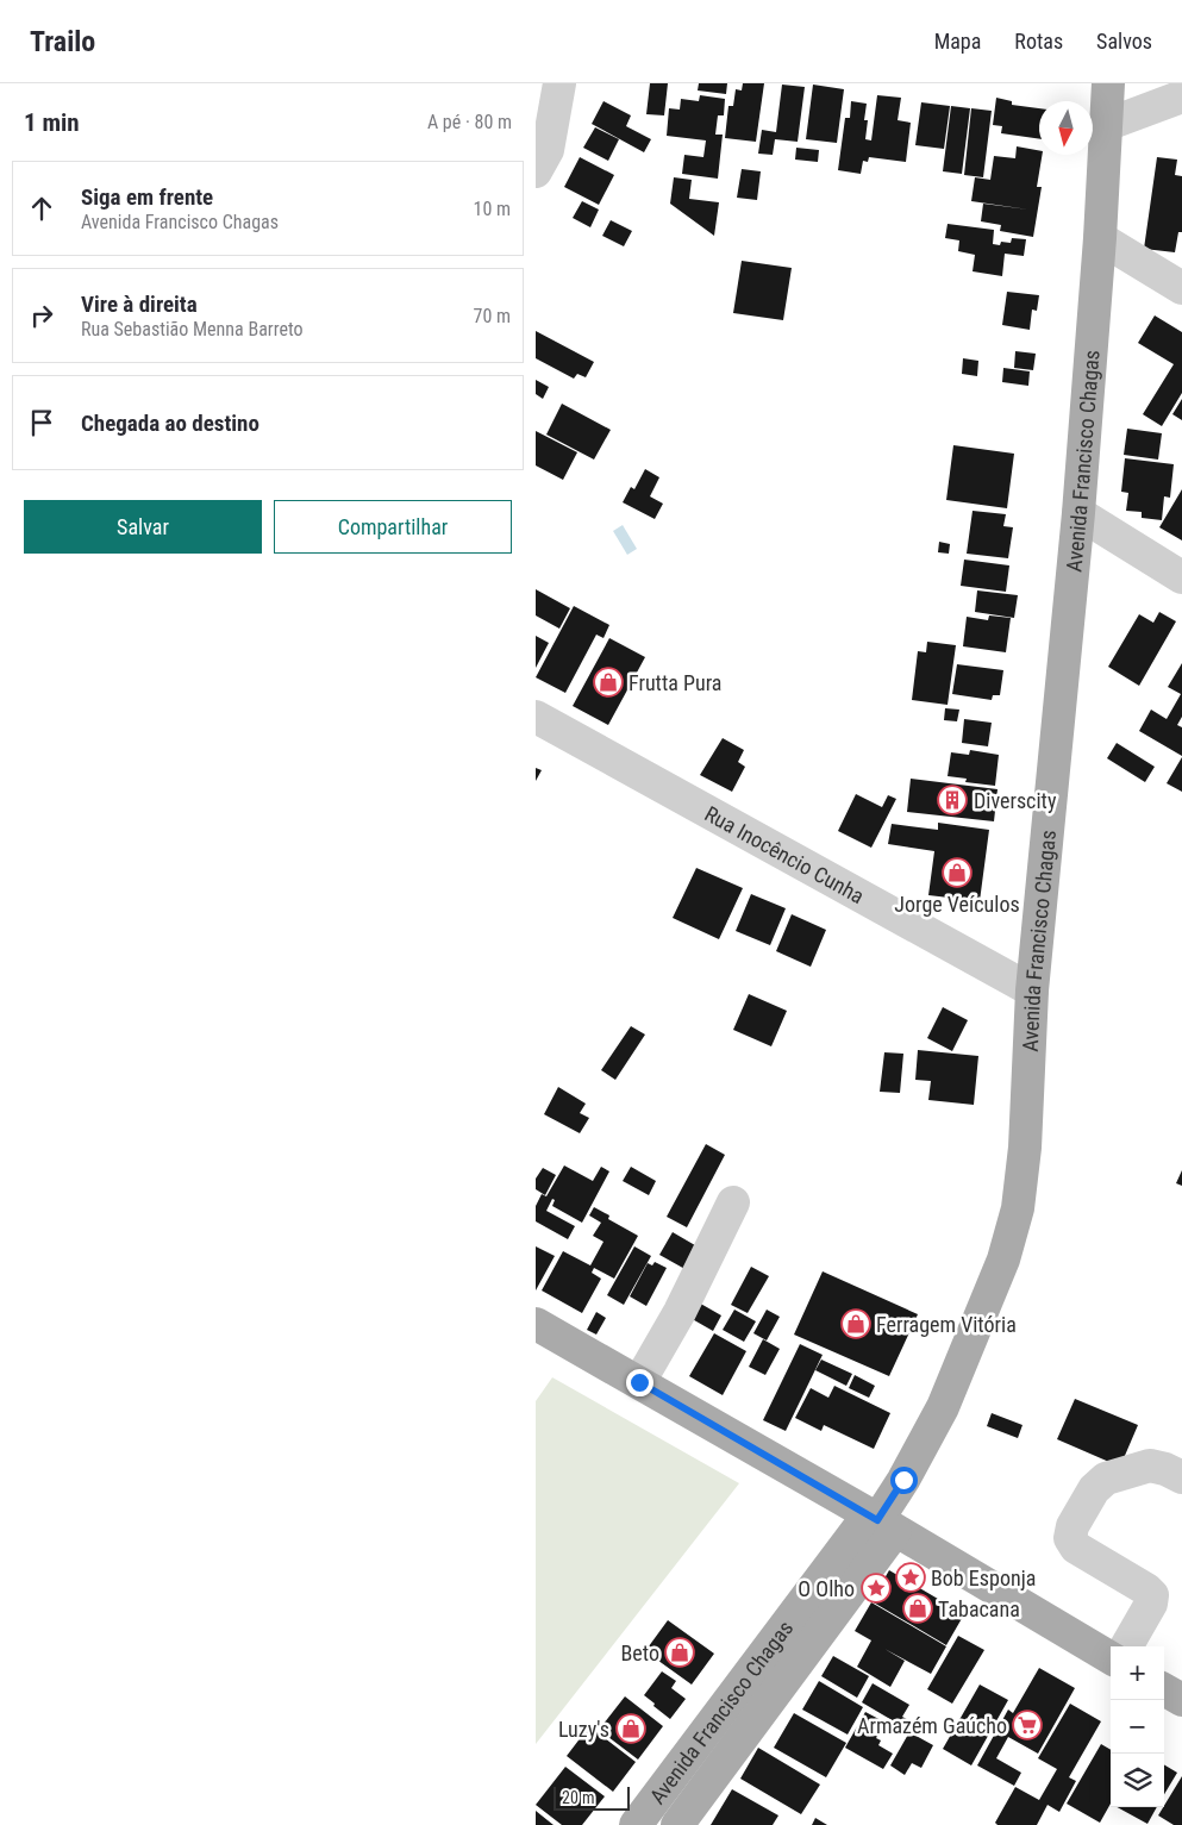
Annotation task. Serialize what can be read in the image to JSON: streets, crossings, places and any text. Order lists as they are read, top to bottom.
{
  "streets": {
    "main road": ["Avenida Francisco Chagas"],
    "street": ["Rua Inocêncio Cunha"]
  },
  "crossings": [
    ["Avenida Francisco Chagas", "Rua Inocêncio Cunha"]
  ],
  "places": {
    "shop": [
      "Frutta Pura",
      "Jorge Veículos",
      "Ferragem Vitória",
      "Tabacana",
      "Beto",
      "Luzy's"
    ],
    "building": ["Diverscity"],
    "place": ["Bob Esponja", "O Olho"],
    "supermarket": ["Armazém Gaúcho"]
  },
  "scale_bar": "20 m",
  "north": "bottom",
  "page": {
    "header": "Trailo",
    "nav": ["Mapa", "Rotas", "Salvos"],
    "heading": ["1 min", "A pé · 80 m"],
    "list": [
      ["Siga em frente", "Avenida Francisco Chagas", "10 m"],
      ["Vire à direita", "Rua Sebastião Menna Barreto", "70 m"],
      "Chegada ao destino"
    ],
    "buttons": ["Salvar", "Compartilhar"],
    "map_buttons": ["+", "−"],
    "scale": "20 m"
  }
}
